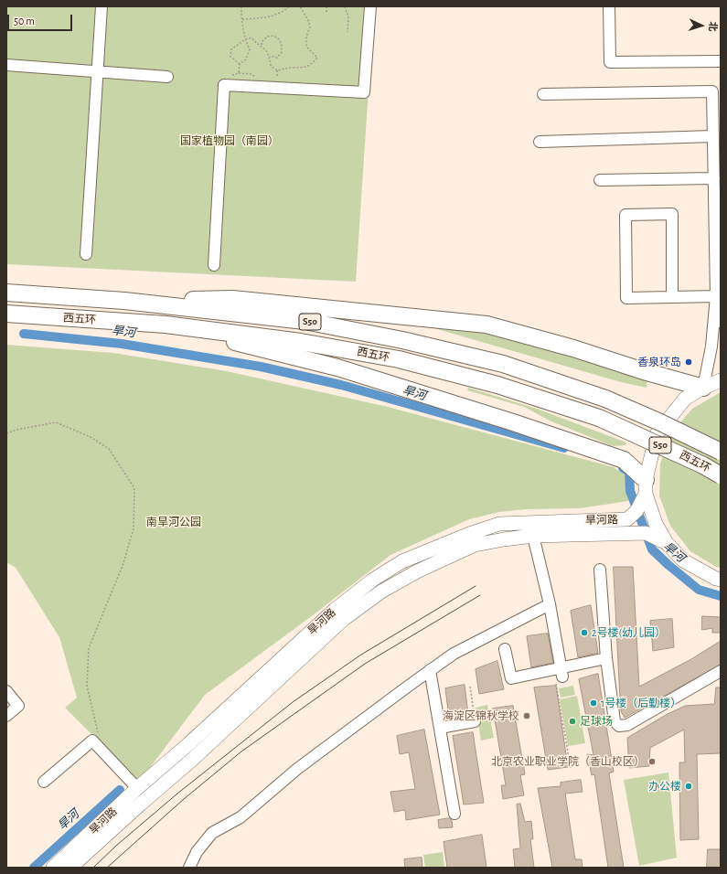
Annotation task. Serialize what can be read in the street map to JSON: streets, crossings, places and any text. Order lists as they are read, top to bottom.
{
  "streets": {
    "highway": ["西五环", "S50"],
    "main road": ["旱河路"]
  },
  "water": ["旱河"],
  "parks": ["国家植物园（南园）", "南旱河公园"],
  "places": [
    "香泉环岛",
    "2号楼(幼儿园）",
    "1号楼（后勤楼）",
    "海淀区锦秋学校",
    "足球场",
    "北京农业职业学院（香山校区）",
    "办公楼"
  ],
  "scale_bar": "50 m",
  "north": "right"
}
